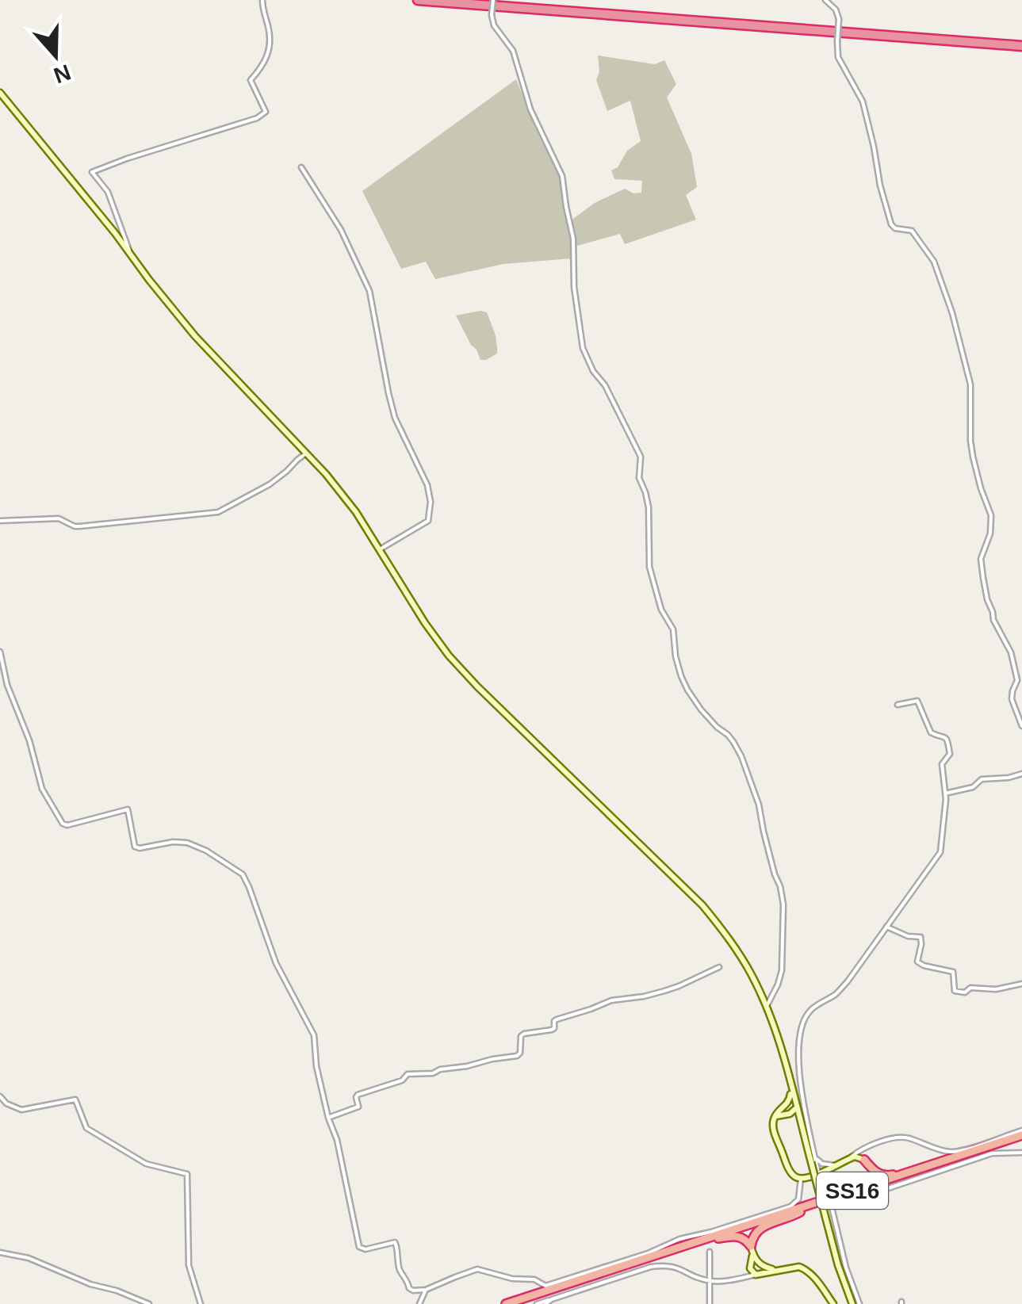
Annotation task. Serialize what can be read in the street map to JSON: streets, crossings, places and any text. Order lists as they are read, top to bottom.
{
  "streets": {
    "highway": ["SS16"]
  },
  "north": "bottom"
}
